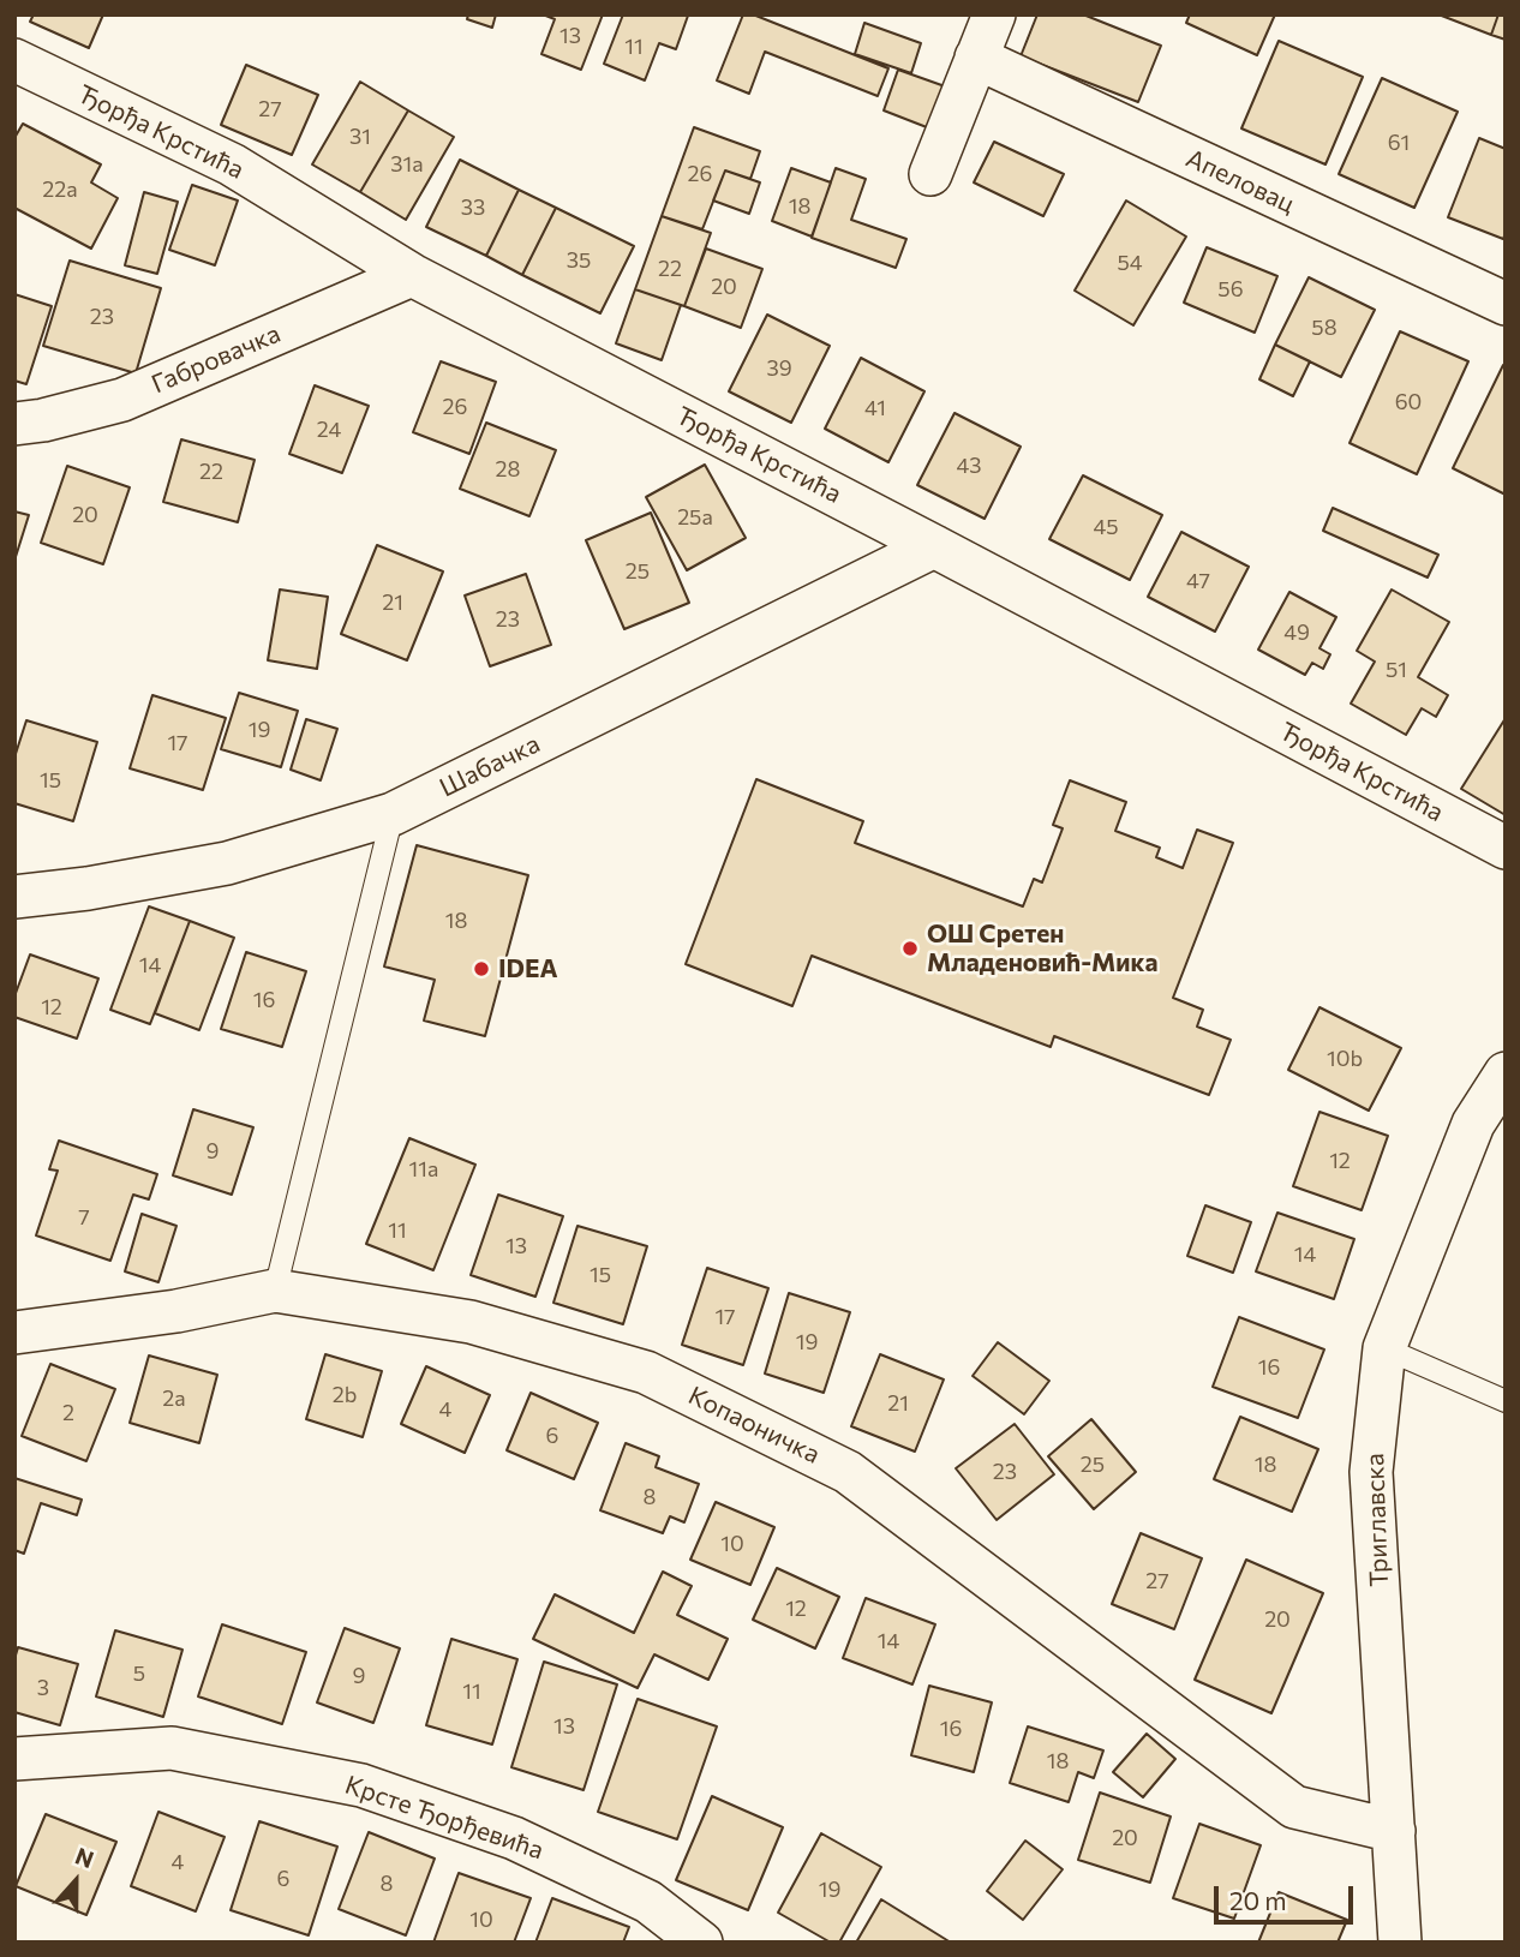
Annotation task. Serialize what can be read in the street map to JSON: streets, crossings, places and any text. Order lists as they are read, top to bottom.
{
  "streets": {
    "street": [
      "Ђорђа Крстића",
      "Апеловац",
      "Габровачка",
      "Шабачка",
      "Копаоничка",
      "Триглавска",
      "Крсте Ђорђевића"
    ]
  },
  "crossings": [
    ["Ђорђа Крстића", "Габровачка"],
    ["Ђорђа Крстића", "Шабачка"],
    ["Копаоничка", "Триглавска"]
  ],
  "places": ["ОШ Сретен Младеновић-Мика", "IDEA"],
  "house_numbers": [
    "13",
    "11",
    "27",
    "31",
    "61",
    "31a",
    "26",
    "22a",
    "18",
    "33",
    "35",
    "54",
    "22",
    "20",
    "56",
    "23",
    "58",
    "39",
    "60",
    "26",
    "41",
    "24",
    "43",
    "28",
    "22",
    "20",
    "25a",
    "45",
    "25",
    "47",
    "21",
    "23",
    "49",
    "51",
    "19",
    "17",
    "15",
    "18",
    "14",
    "16",
    "12",
    "10b",
    "9",
    "12",
    "11a",
    "7",
    "11",
    "13",
    "14",
    "15",
    "17",
    "19",
    "16",
    "2b",
    "2a",
    "21",
    "4",
    "2",
    "6",
    "25",
    "18",
    "23",
    "8",
    "10",
    "27",
    "12",
    "20",
    "14",
    "5",
    "9",
    "3",
    "11",
    "13",
    "16",
    "18",
    "20",
    "4",
    "6",
    "8",
    "19",
    "10"
  ],
  "scale_bar": "20 m",
  "north": "top"
}
